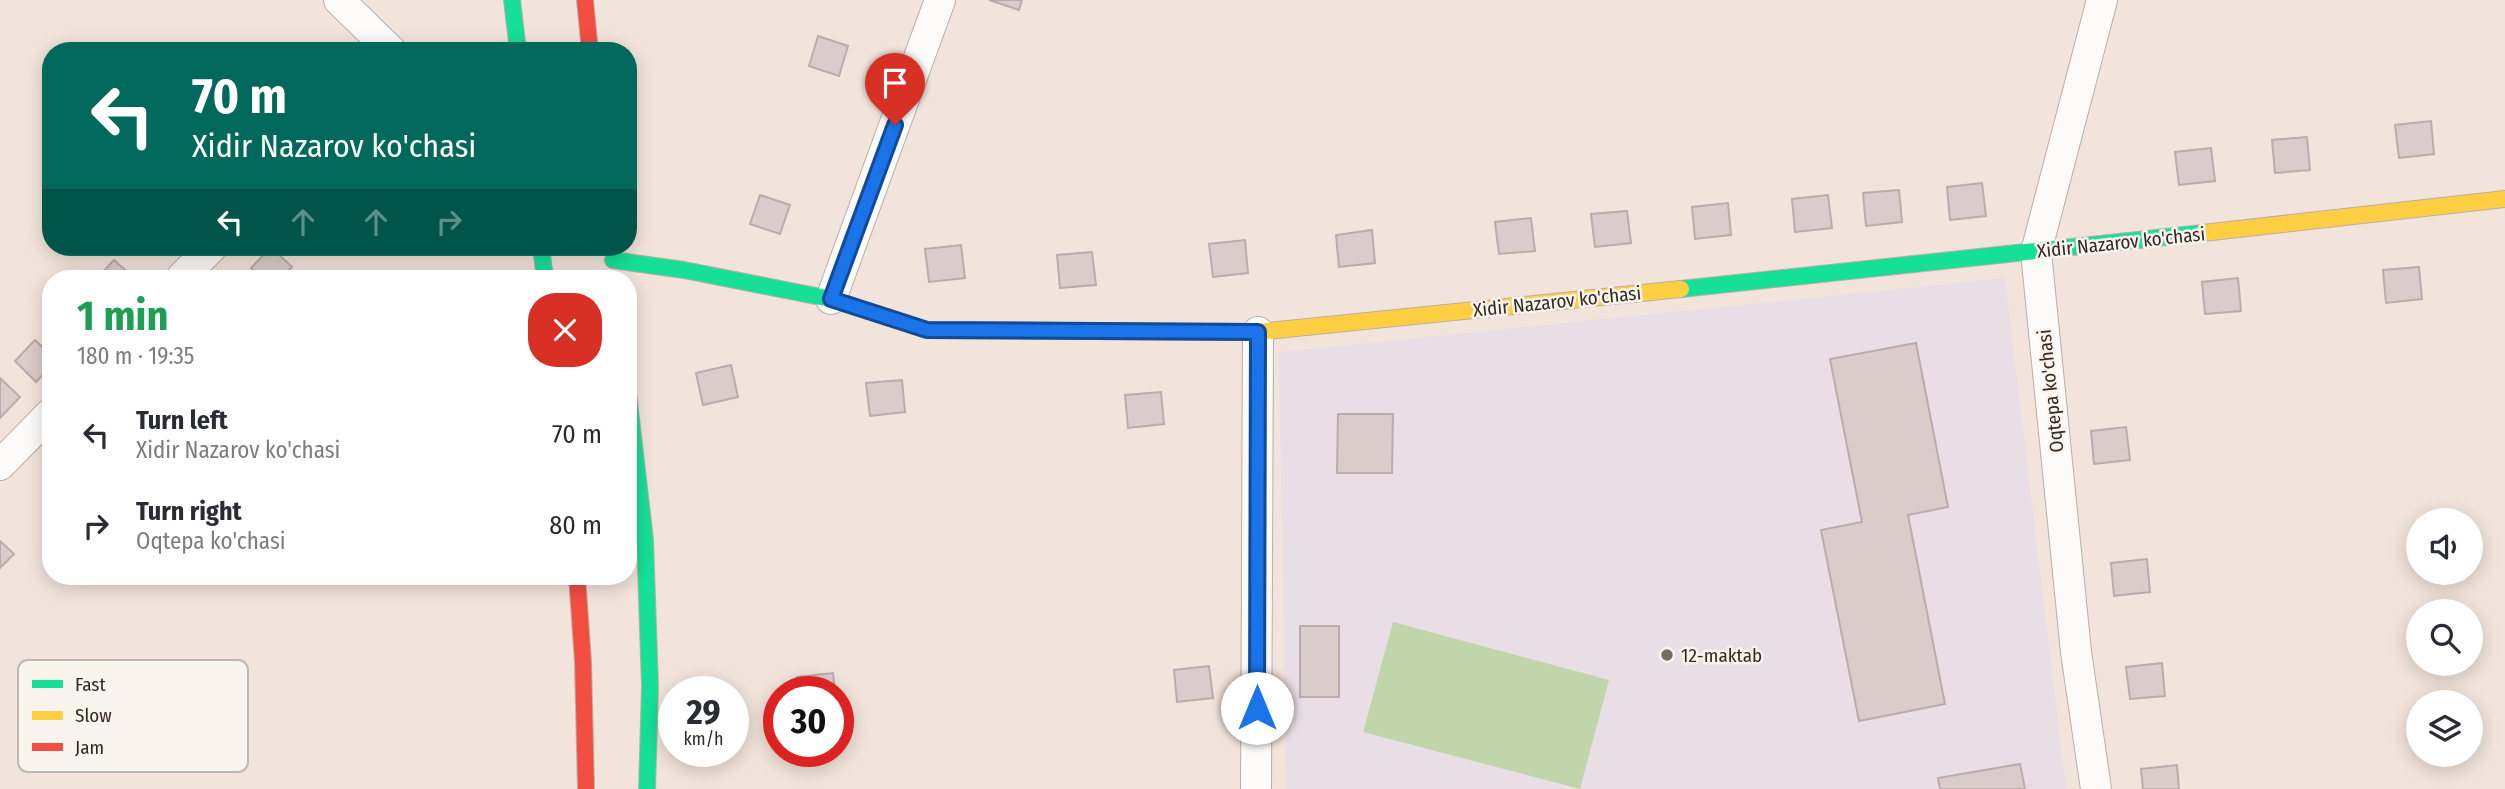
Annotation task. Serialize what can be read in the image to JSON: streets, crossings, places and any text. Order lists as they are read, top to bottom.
{
  "streets": {
    "street": ["Xidir Nazarov ko'chasi", "Oqtepa ko'chasi"]
  },
  "crossings": [
    ["Xidir Nazarov ko'chasi", "Oqtepa ko'chasi"]
  ],
  "places": ["12-maktab"],
  "legend": ["Fast", "Slow", "Jam"],
  "page": {
    "turn": ["70 m", "Xidir Nazarov ko'chasi"],
    "heading": ["1 min", "180 m · 19:35"],
    "list": [
      {
        "name": "Turn left",
        "note": "Xidir Nazarov ko'chasi",
        "value": "70 m"
      },
      {
        "name": "Turn right",
        "note": "Oqtepa ko'chasi",
        "value": "80 m"
      }
    ],
    "speed": "29 km/h",
    "limit": "30"
  }
}
